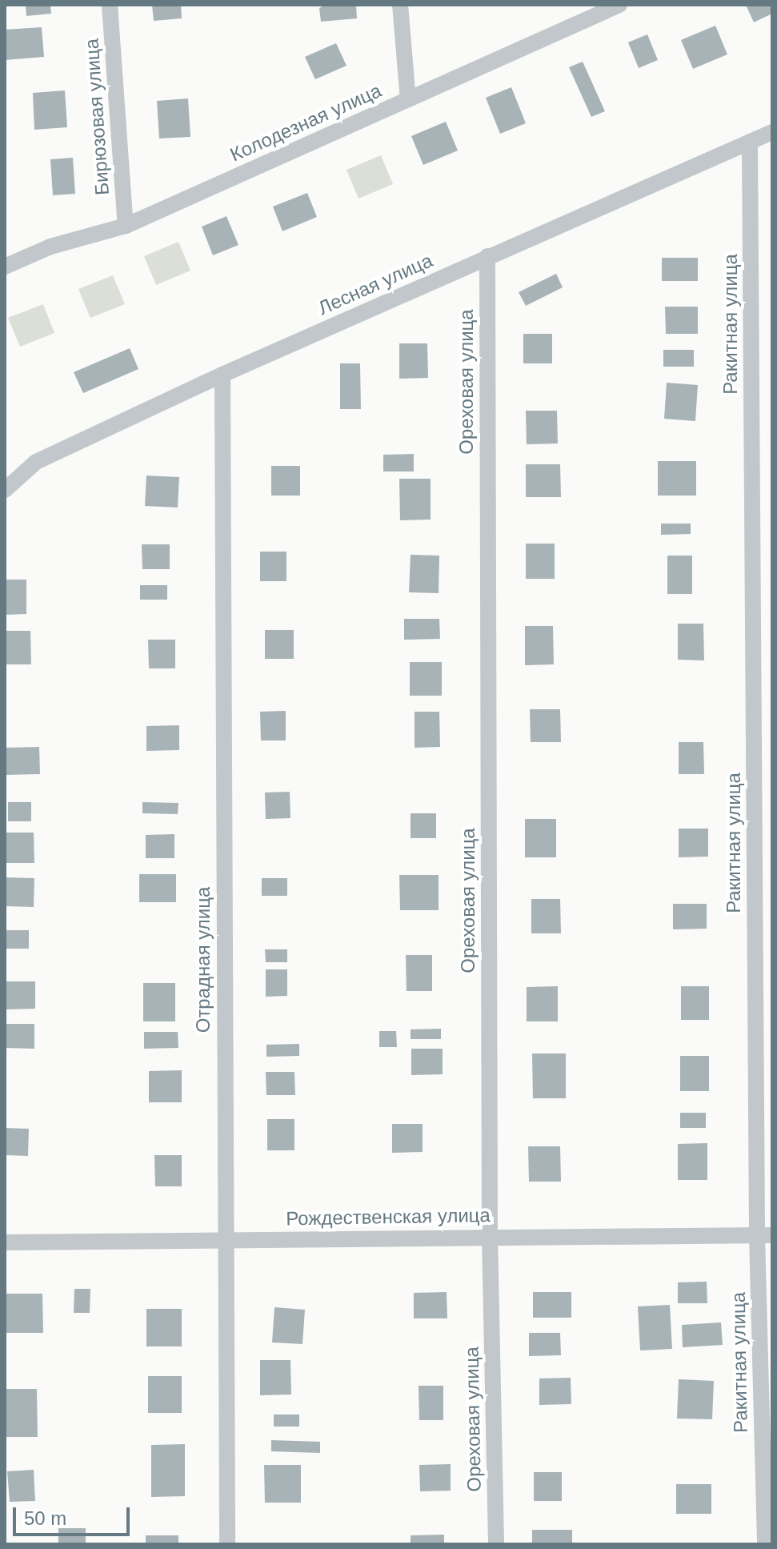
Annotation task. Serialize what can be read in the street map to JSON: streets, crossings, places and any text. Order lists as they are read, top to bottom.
{
  "streets": {
    "street": [
      "Бирюзовая улица",
      "Колодезная улица",
      "Лесная улица",
      "Ракитная улица",
      "Ореховая улица",
      "Отрадная улица",
      "Рождественская улица"
    ]
  },
  "crossings": [
    ["Бирюзовая улица", "Колодезная улица"],
    ["Лесная улица", "Ракитная улица"],
    ["Лесная улица", "Ореховая улица"],
    ["Лесная улица", "Отрадная улица"],
    ["Ракитная улица", "Рождественская улица"],
    ["Ореховая улица", "Рождественская улица"],
    ["Отрадная улица", "Рождественская улица"]
  ],
  "scale_bar": "50 m"
}
